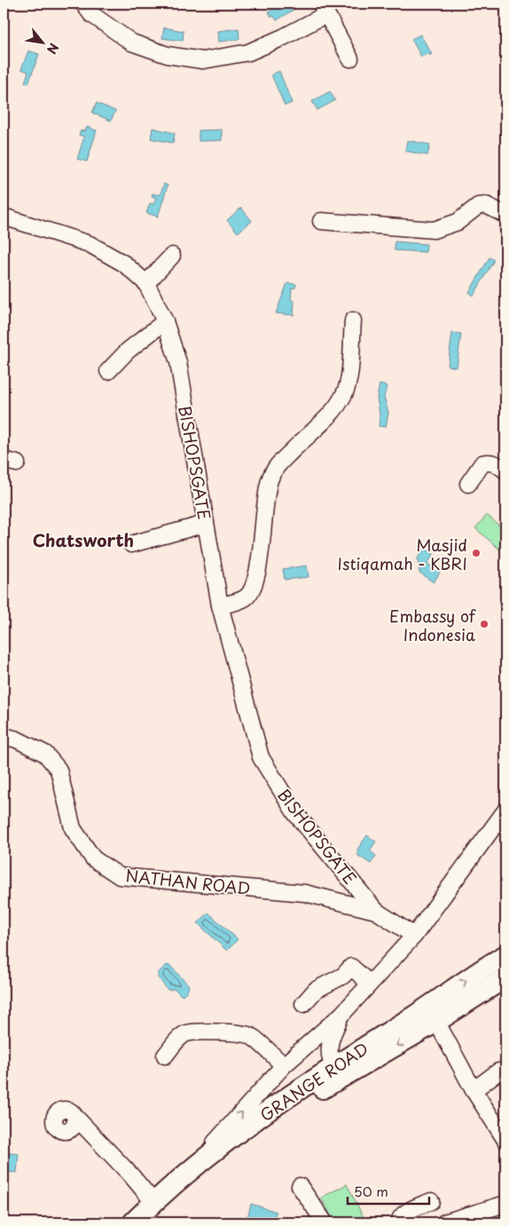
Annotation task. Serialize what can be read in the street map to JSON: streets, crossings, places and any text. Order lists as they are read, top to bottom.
{
  "streets": {
    "main road": ["GRANGE ROAD"],
    "street": ["BISHOPSGATE", "NATHAN ROAD"]
  },
  "crossings": [
    ["BISHOPSGATE", "NATHAN ROAD"]
  ],
  "districts": ["Chatsworth"],
  "places": ["Masjid Istiqamah - KBRI", "Embassy of Indonesia"],
  "scale_bar": "50 m",
  "north": "bottom right"
}
